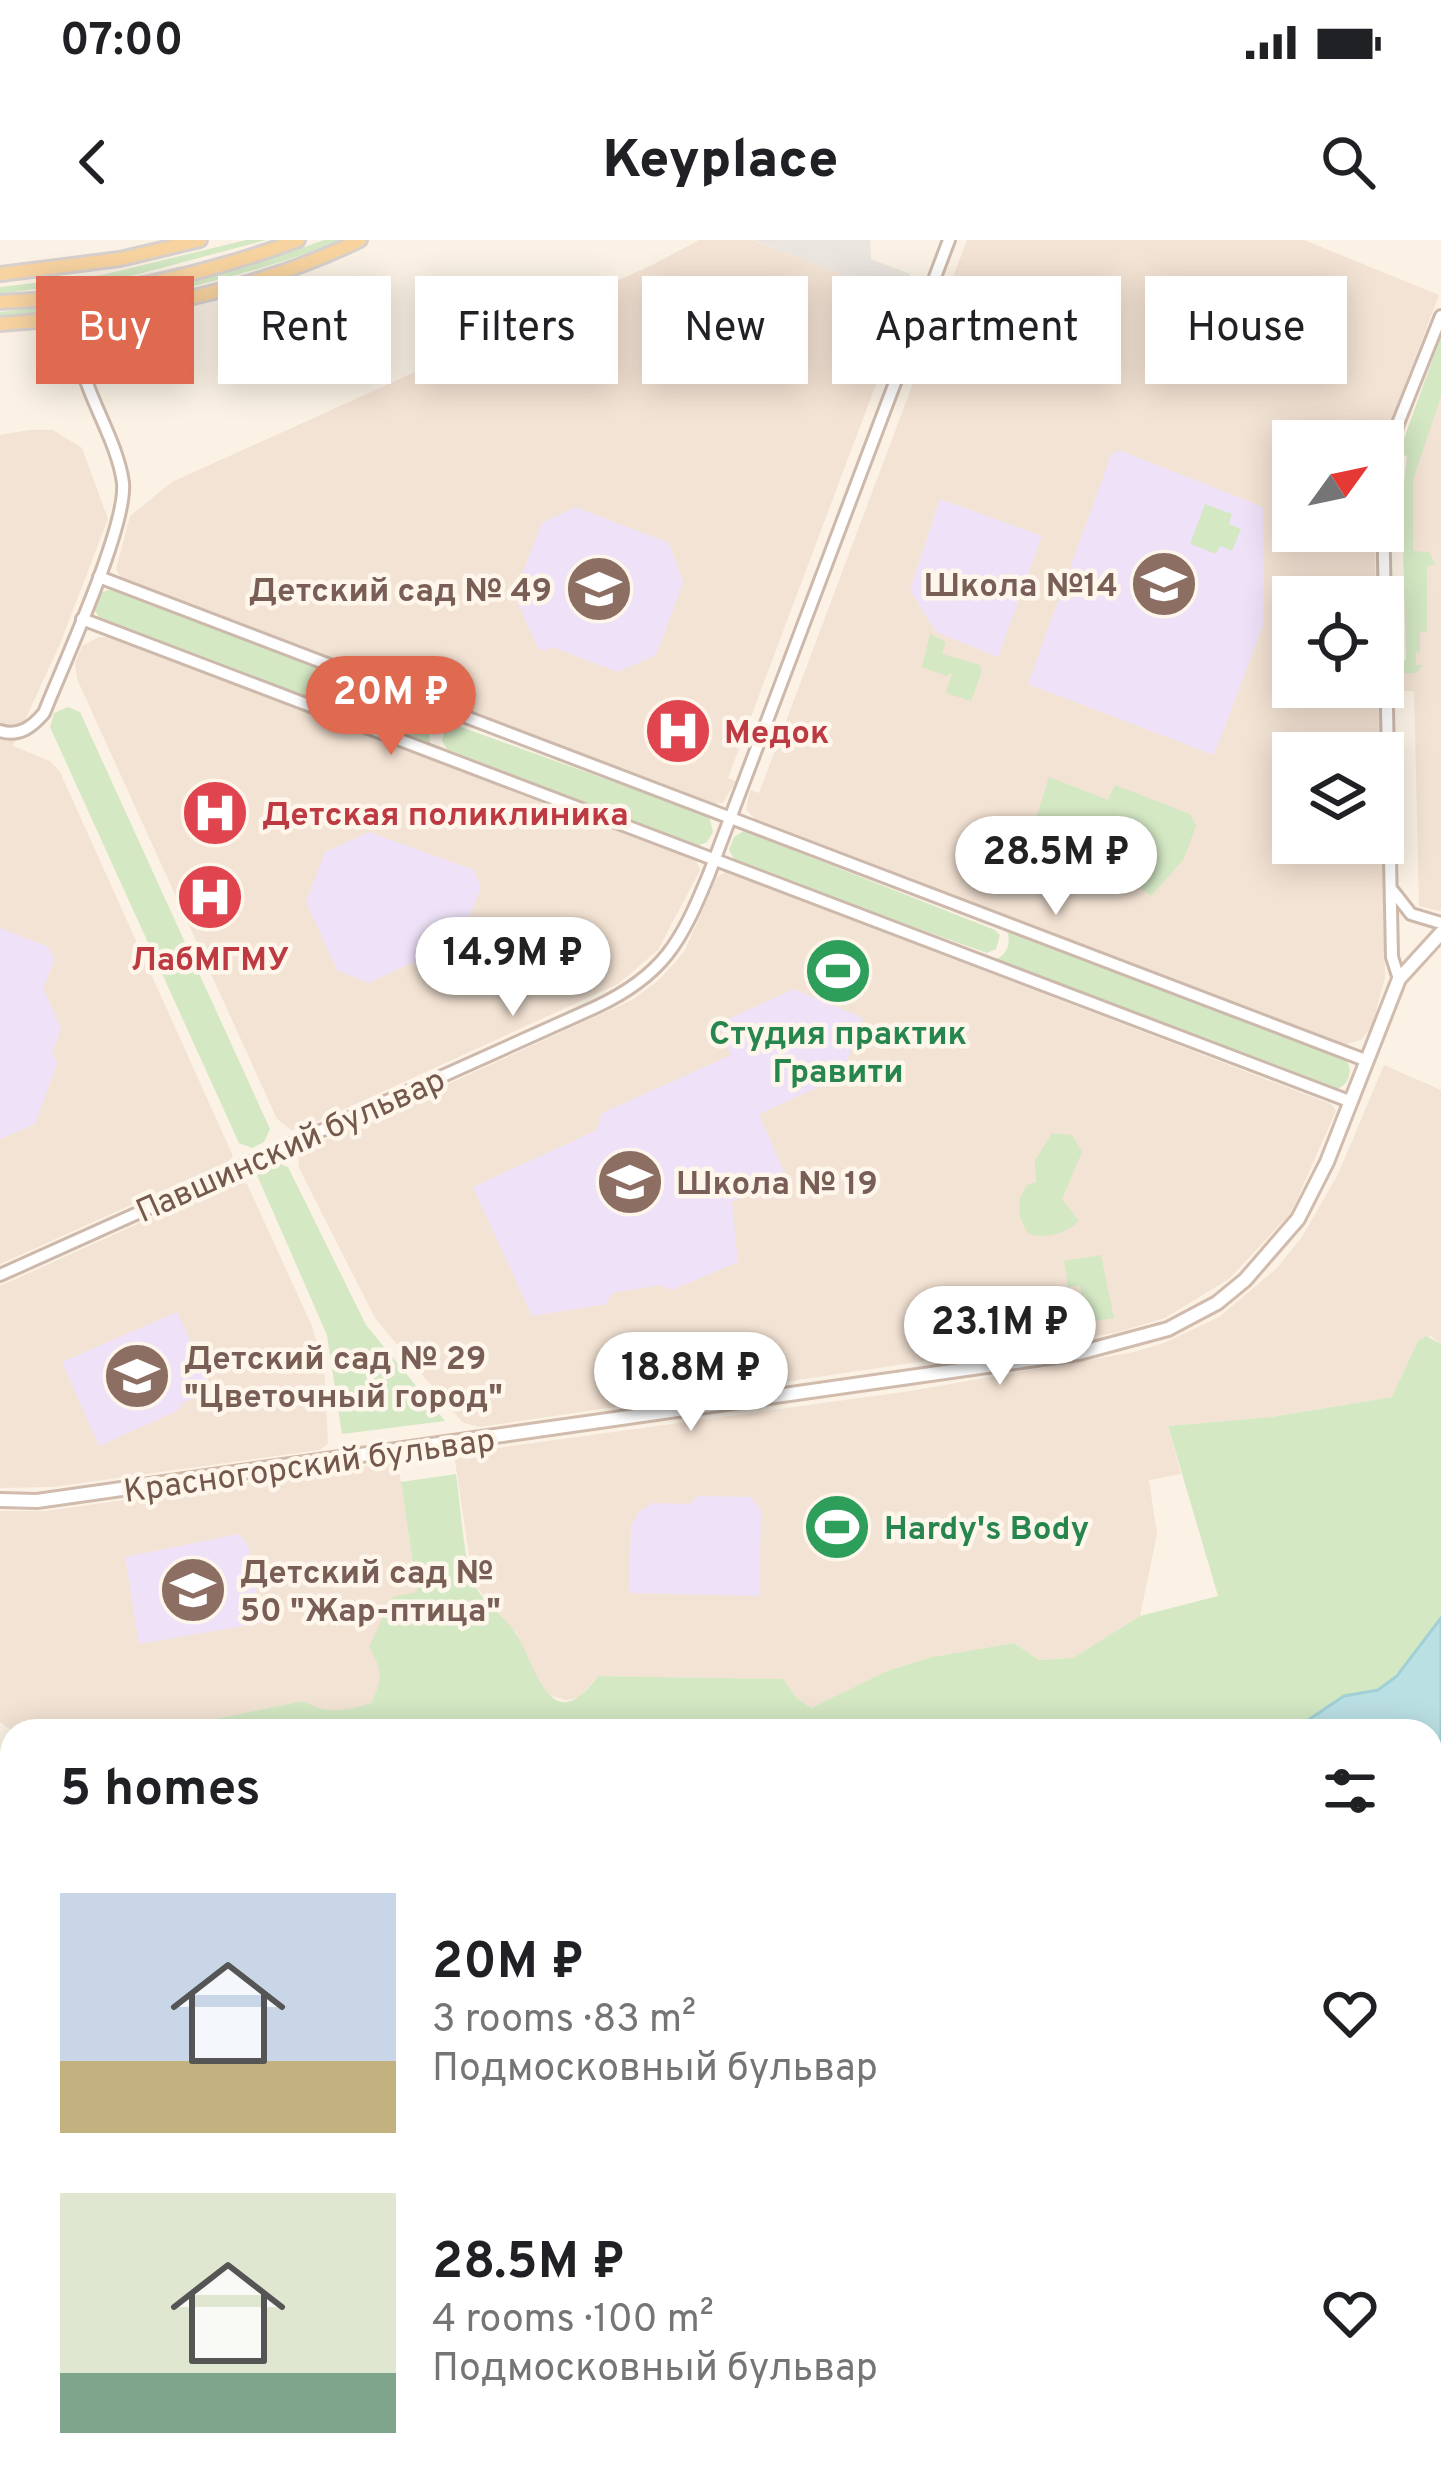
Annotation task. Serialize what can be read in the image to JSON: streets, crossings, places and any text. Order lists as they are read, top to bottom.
{
  "streets": {
    "main road": ["Красногорский бульвар"],
    "street": ["Павшинский бульвар"]
  },
  "places": {
    "school or university": [
      "Школа №14",
      "Детский сад № 49",
      "Школа № 19",
      "Детский сад № 29 \"Цветочный город\"",
      "Детский сад № 50 \"Жар-птица\""
    ],
    "hospital": ["Медок", "Детская поликлиника", "ЛабМГМУ"],
    "sports": ["Студия практик Гравити", "Hardy's Body"]
  },
  "north": "top right",
  "page": {
    "status": "07:00",
    "header": "Keyplace",
    "chip": [
      "Buy",
      "Rent",
      "Filters",
      "New",
      "Apartment",
      "House"
    ],
    "price": [
      "20M ₽",
      "28.5M ₽",
      "14.9M ₽",
      "23.1M ₽",
      "18.8M ₽"
    ],
    "heading": "5 homes",
    "list": [
      {
        "name": "20M ₽",
        "note": "3 rooms · 83 m² · Подмосковный бульвар"
      },
      {
        "name": "28.5M ₽",
        "note": "4 rooms · 100 m² · Подмосковный бульвар"
      }
    ]
  }
}
